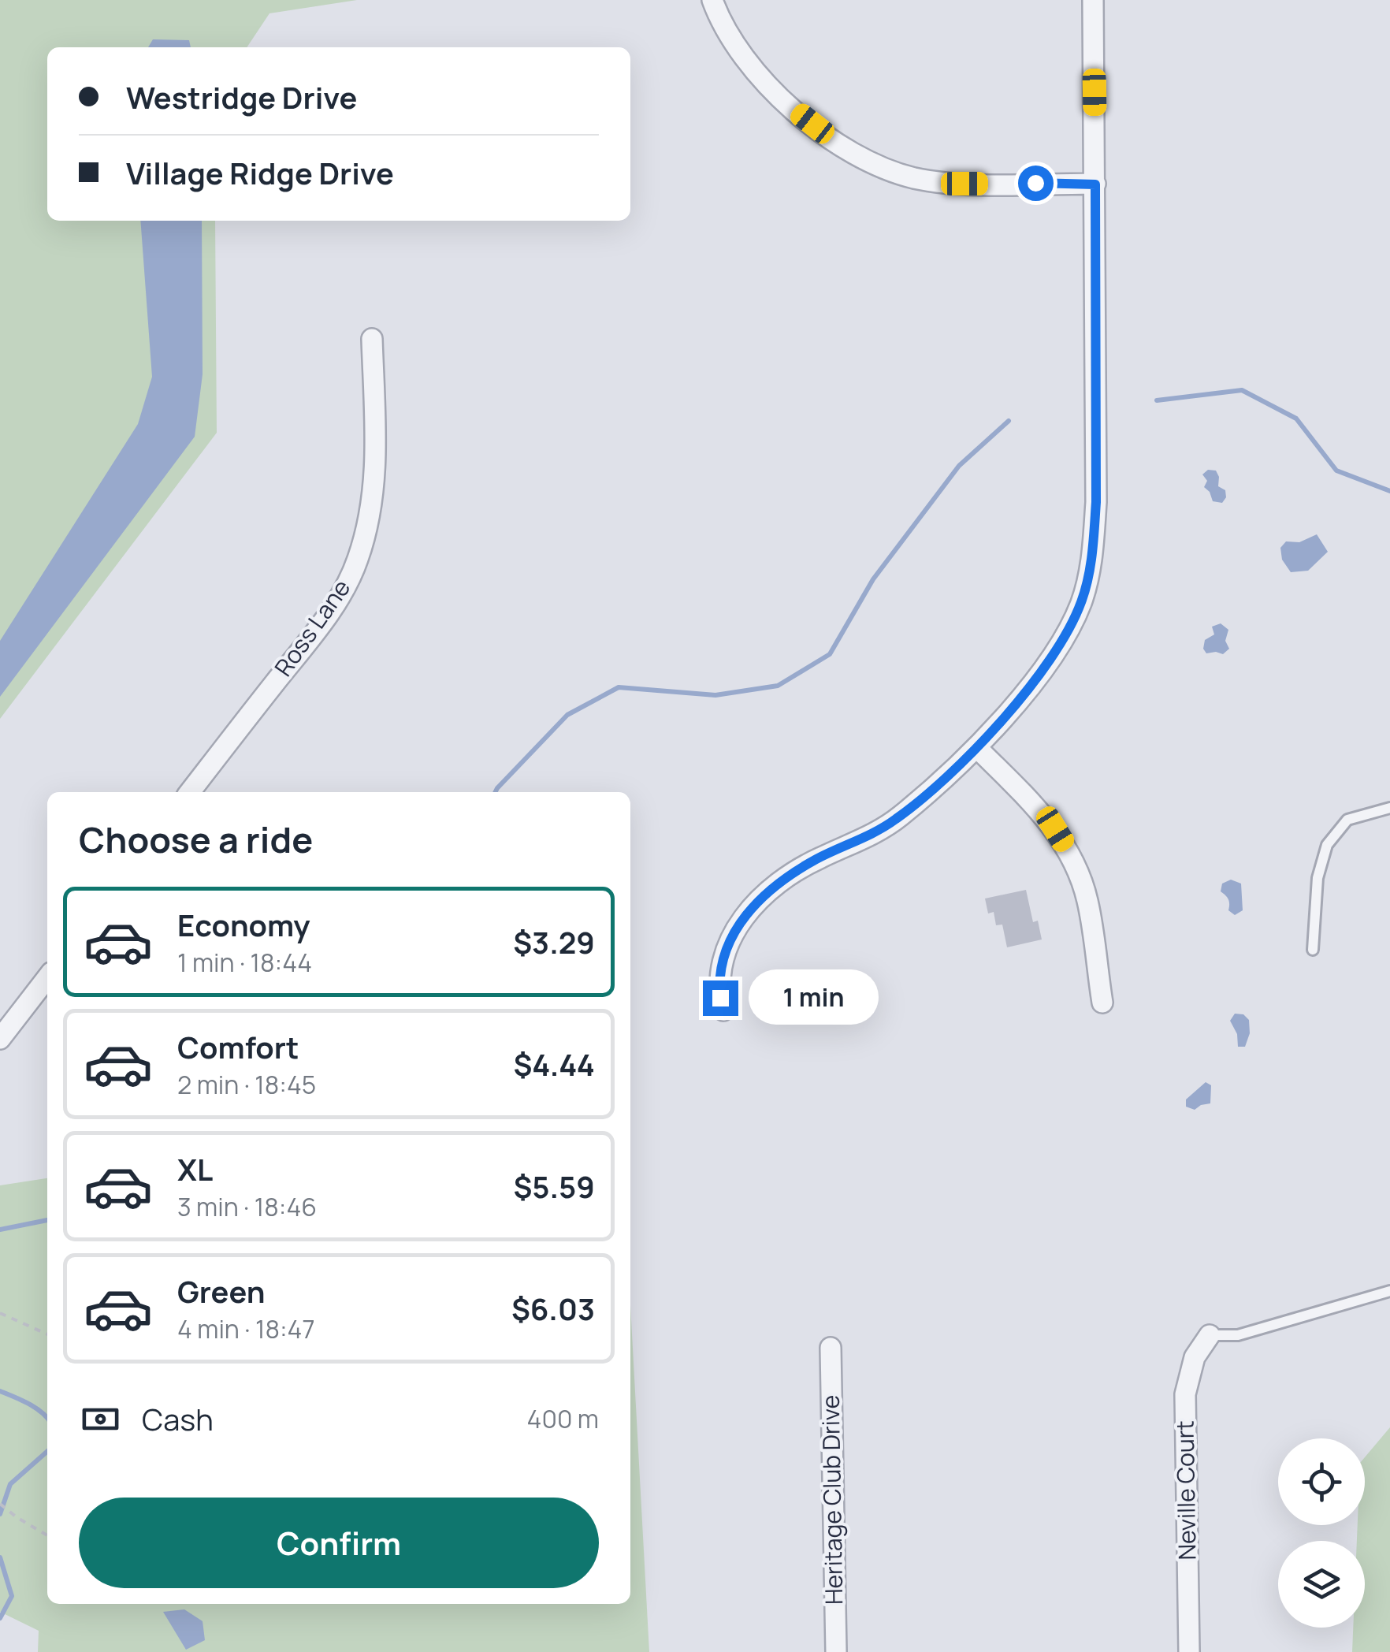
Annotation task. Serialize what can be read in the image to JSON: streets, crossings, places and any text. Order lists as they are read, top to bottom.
{
  "streets": {
    "street": ["Ross Lane", "Neville Court", "Heritage Club Drive"]
  },
  "page": {
    "banner": ["Westridge Drive", "Village Ridge Drive"],
    "heading": "Choose a ride",
    "list": [
      {
        "name": "Economy",
        "note": "1 min · 18:44",
        "value": "$3.29"
      },
      {
        "name": "Comfort",
        "note": "2 min · 18:45",
        "value": "$4.44"
      },
      {
        "name": "XL",
        "note": "3 min · 18:46",
        "value": "$5.59"
      },
      {
        "name": "Green",
        "note": "4 min · 18:47",
        "value": "$6.03"
      }
    ],
    "bubble": "1 min",
    "pay": ["Cash", "400 m"],
    "buttons": "Confirm"
  }
}
